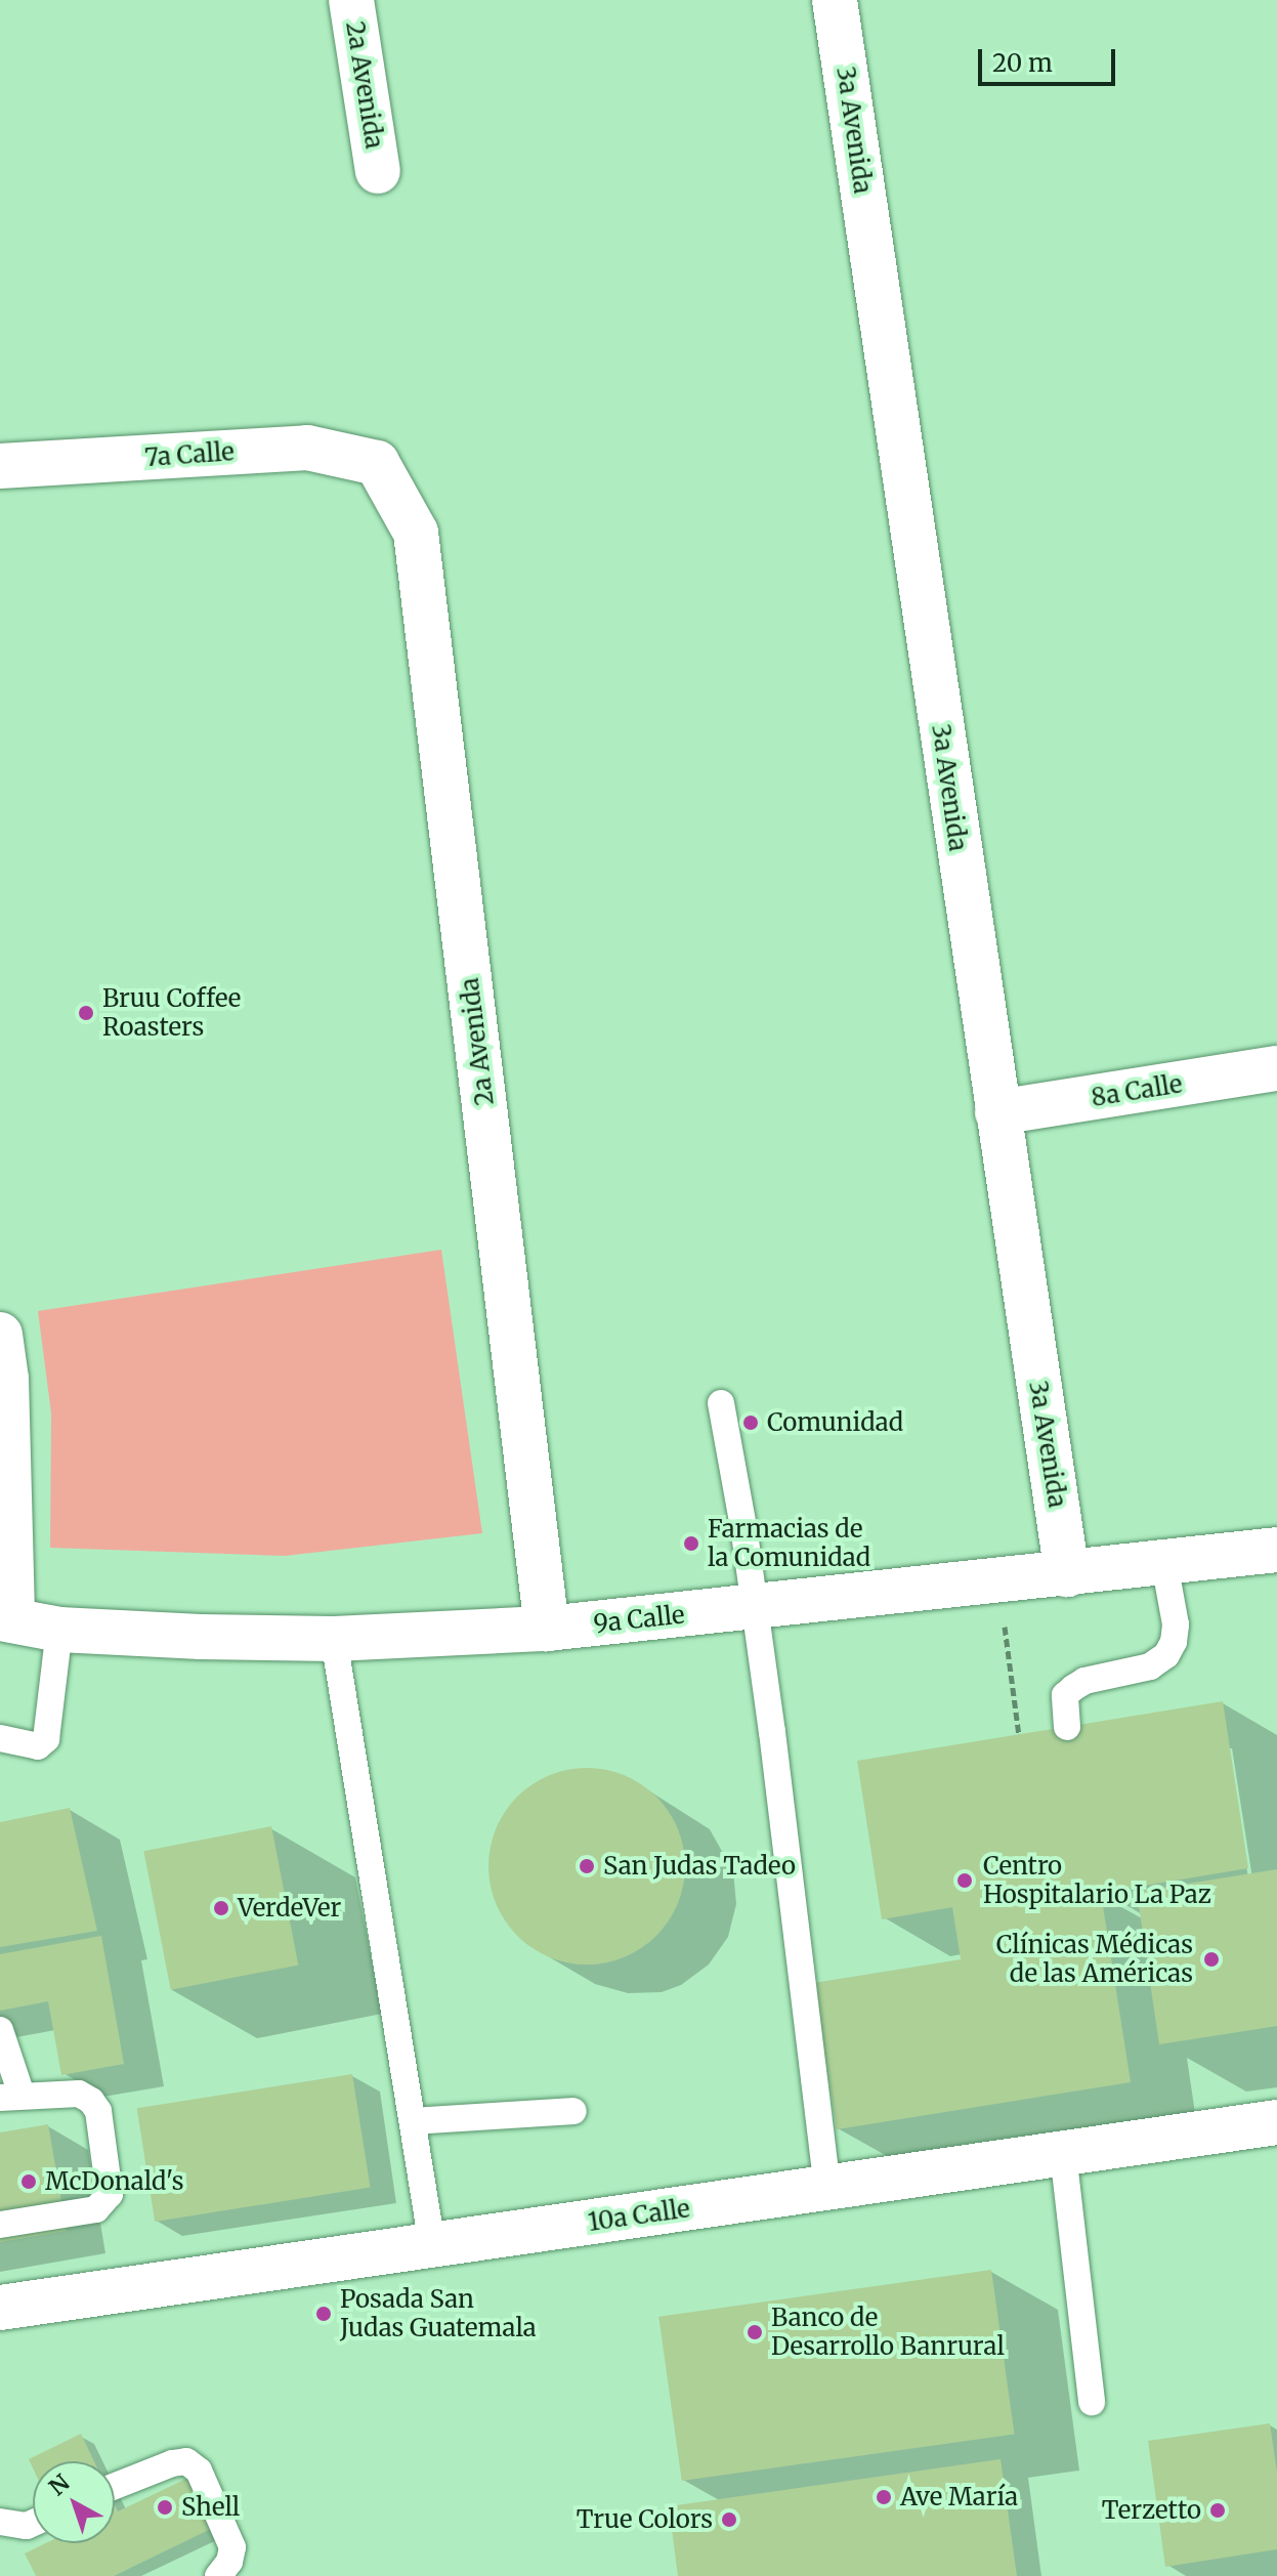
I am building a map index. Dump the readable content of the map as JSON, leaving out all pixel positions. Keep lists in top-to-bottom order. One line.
{"streets":{"street":["2a Avenida","3a Avenida","7a Calle","8a Calle","9a Calle","10a Calle"]},"crossings":[["2a Avenida","7a Calle"],["2a Avenida","9a Calle"],["3a Avenida","8a Calle"],["3a Avenida","9a Calle"]],"places":["Bruu Coffee Roasters","Comunidad","Farmacias de la Comunidad","San Judas Tadeo","Centro Hospitalario La Paz","VerdeVer","Clínicas Médicas de las Américas","McDonald's","Posada San Judas Guatemala","Banco de Desarrollo Banrural","Ave María","Shell","Terzetto","True Colors"],"scale_bar":"20 m","north":"top left"}
